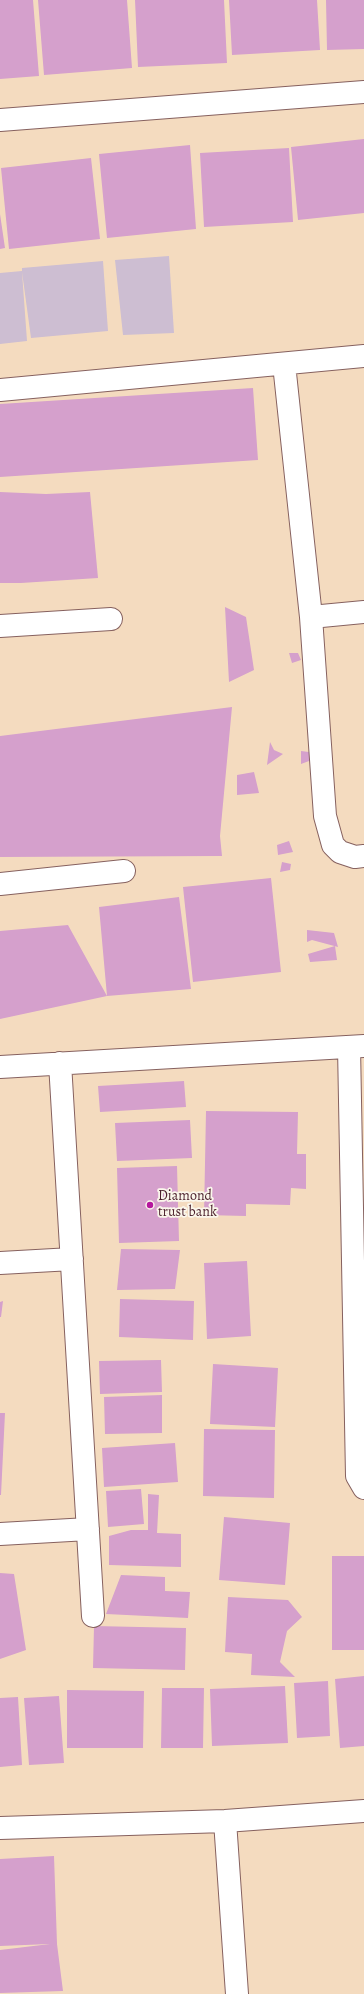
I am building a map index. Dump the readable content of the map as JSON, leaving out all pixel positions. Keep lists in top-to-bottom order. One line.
{"places":["Diamond trust bank"]}
